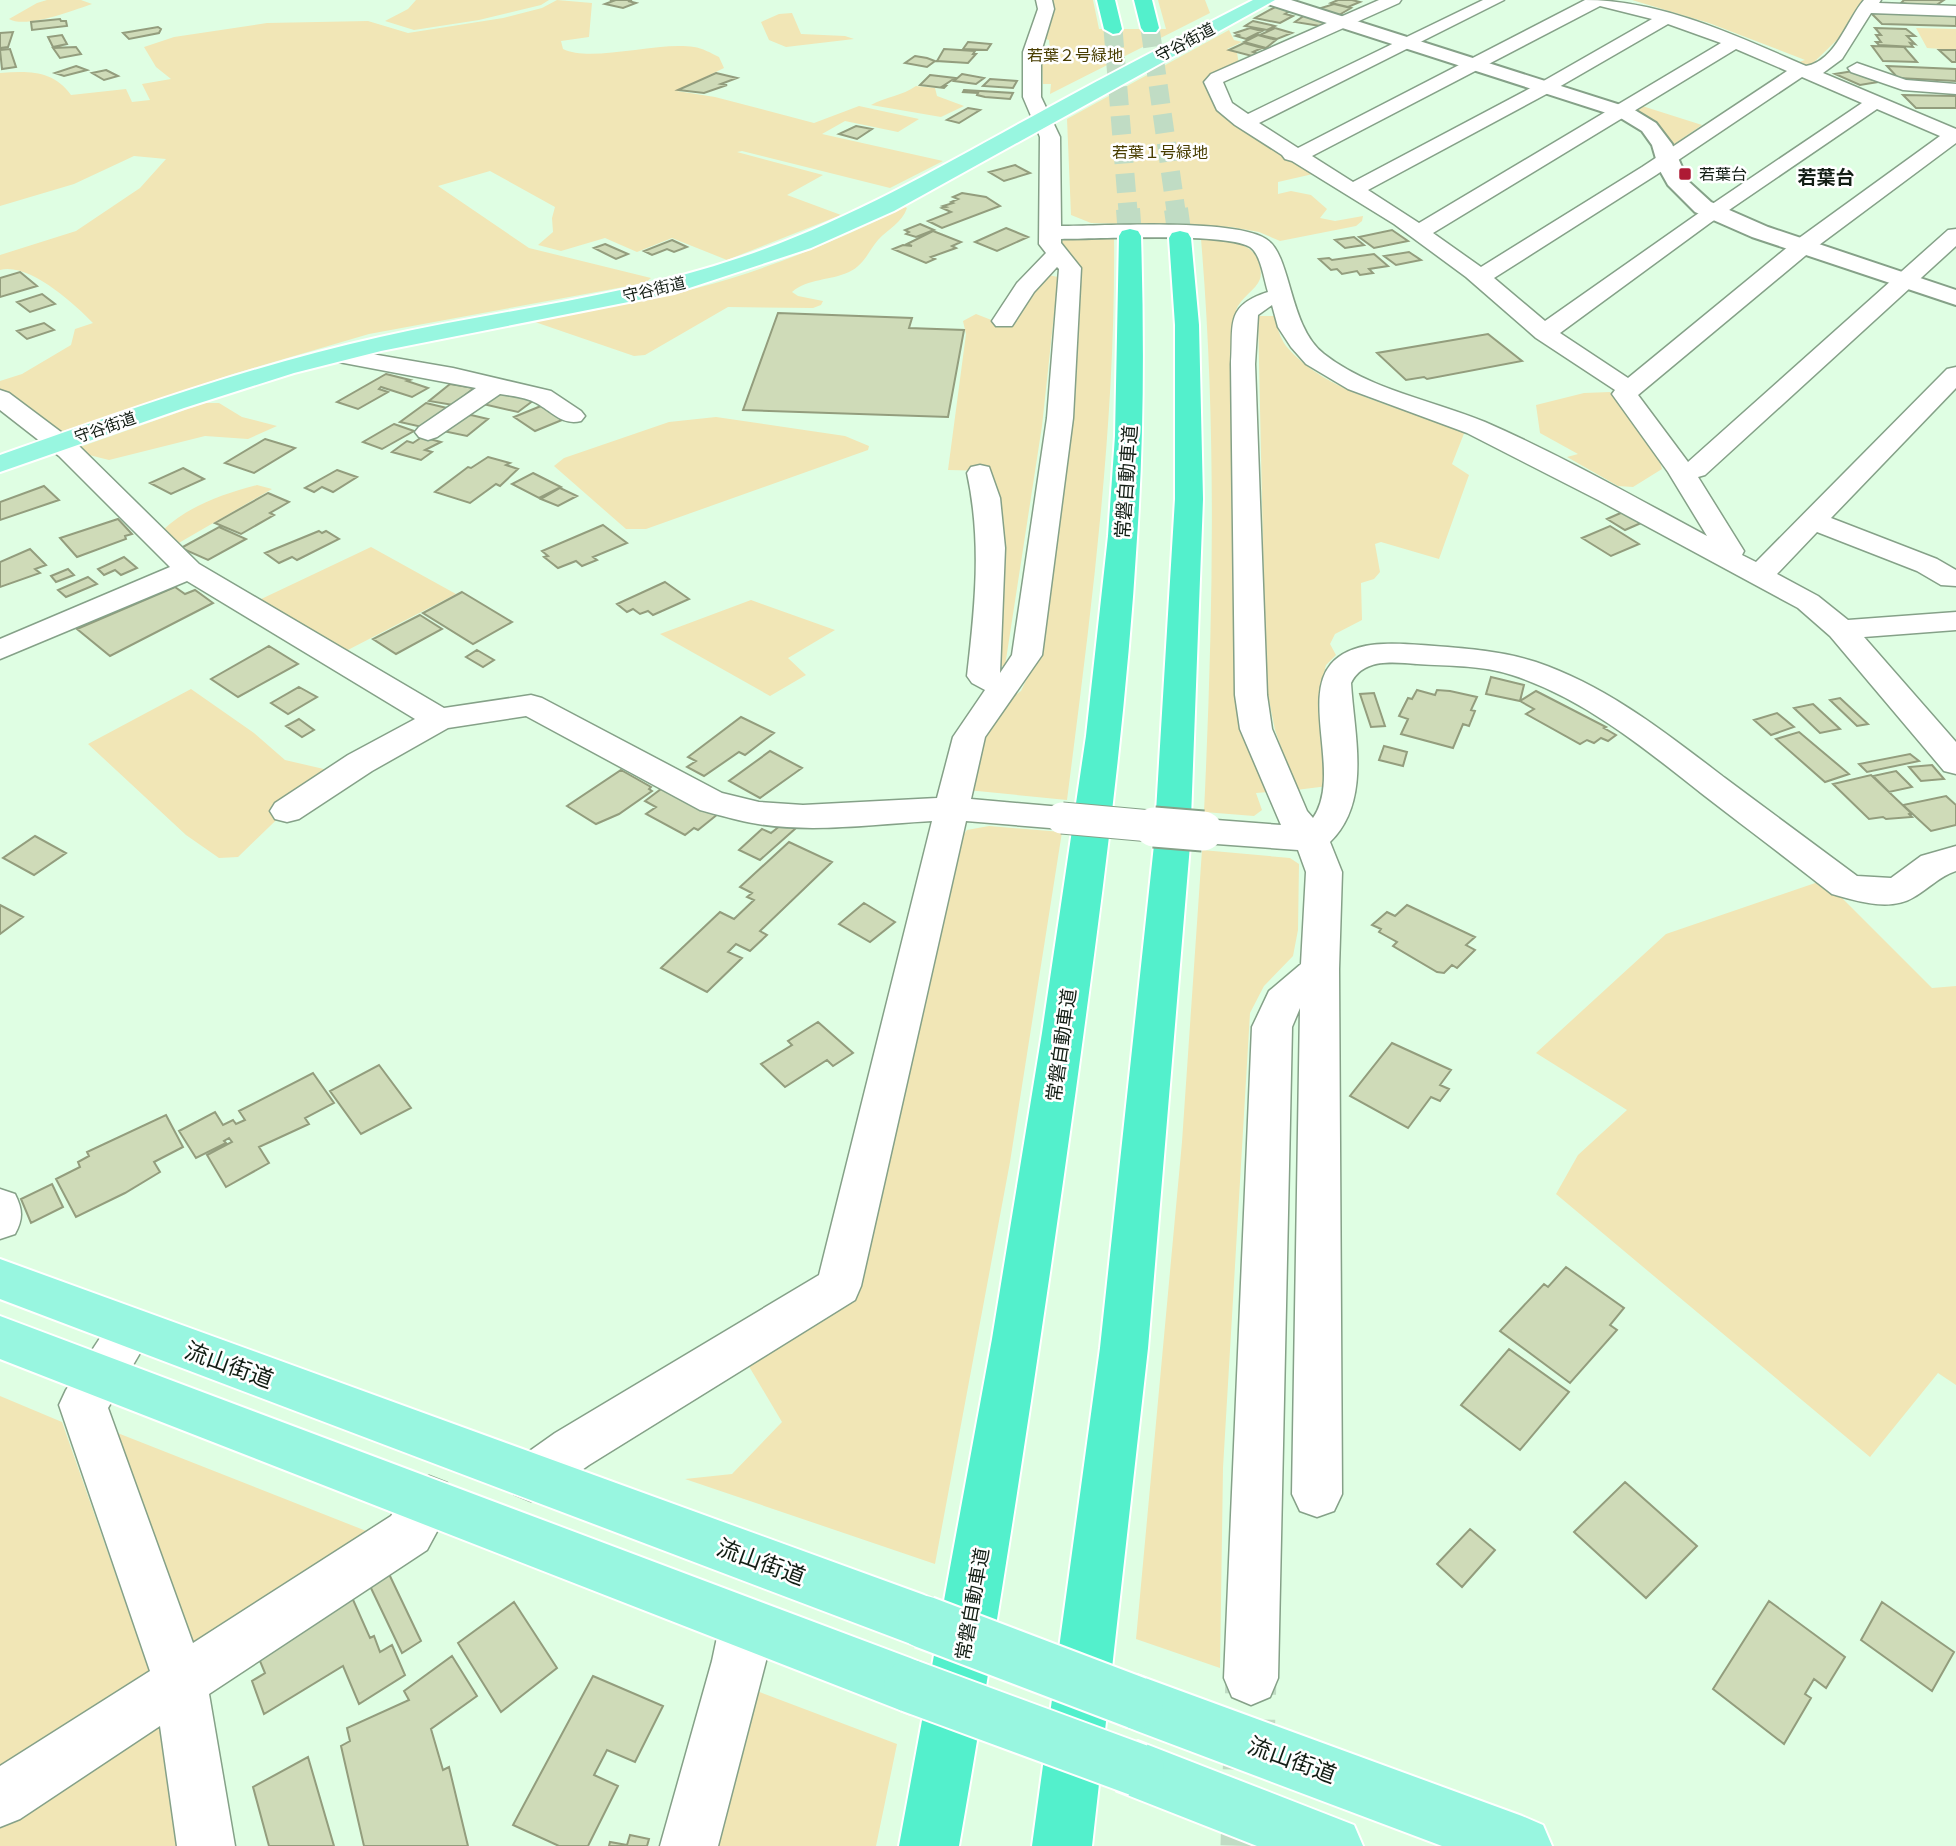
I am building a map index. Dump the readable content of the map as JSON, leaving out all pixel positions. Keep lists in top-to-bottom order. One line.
{"streets":{"highway":["常磐自動車道"],"main road":["守谷街道","流山街道"]},"districts":["若葉台"],"parks":["若葉２号緑地","若葉１号緑地"],"places":{"transit":["若葉台"]}}
